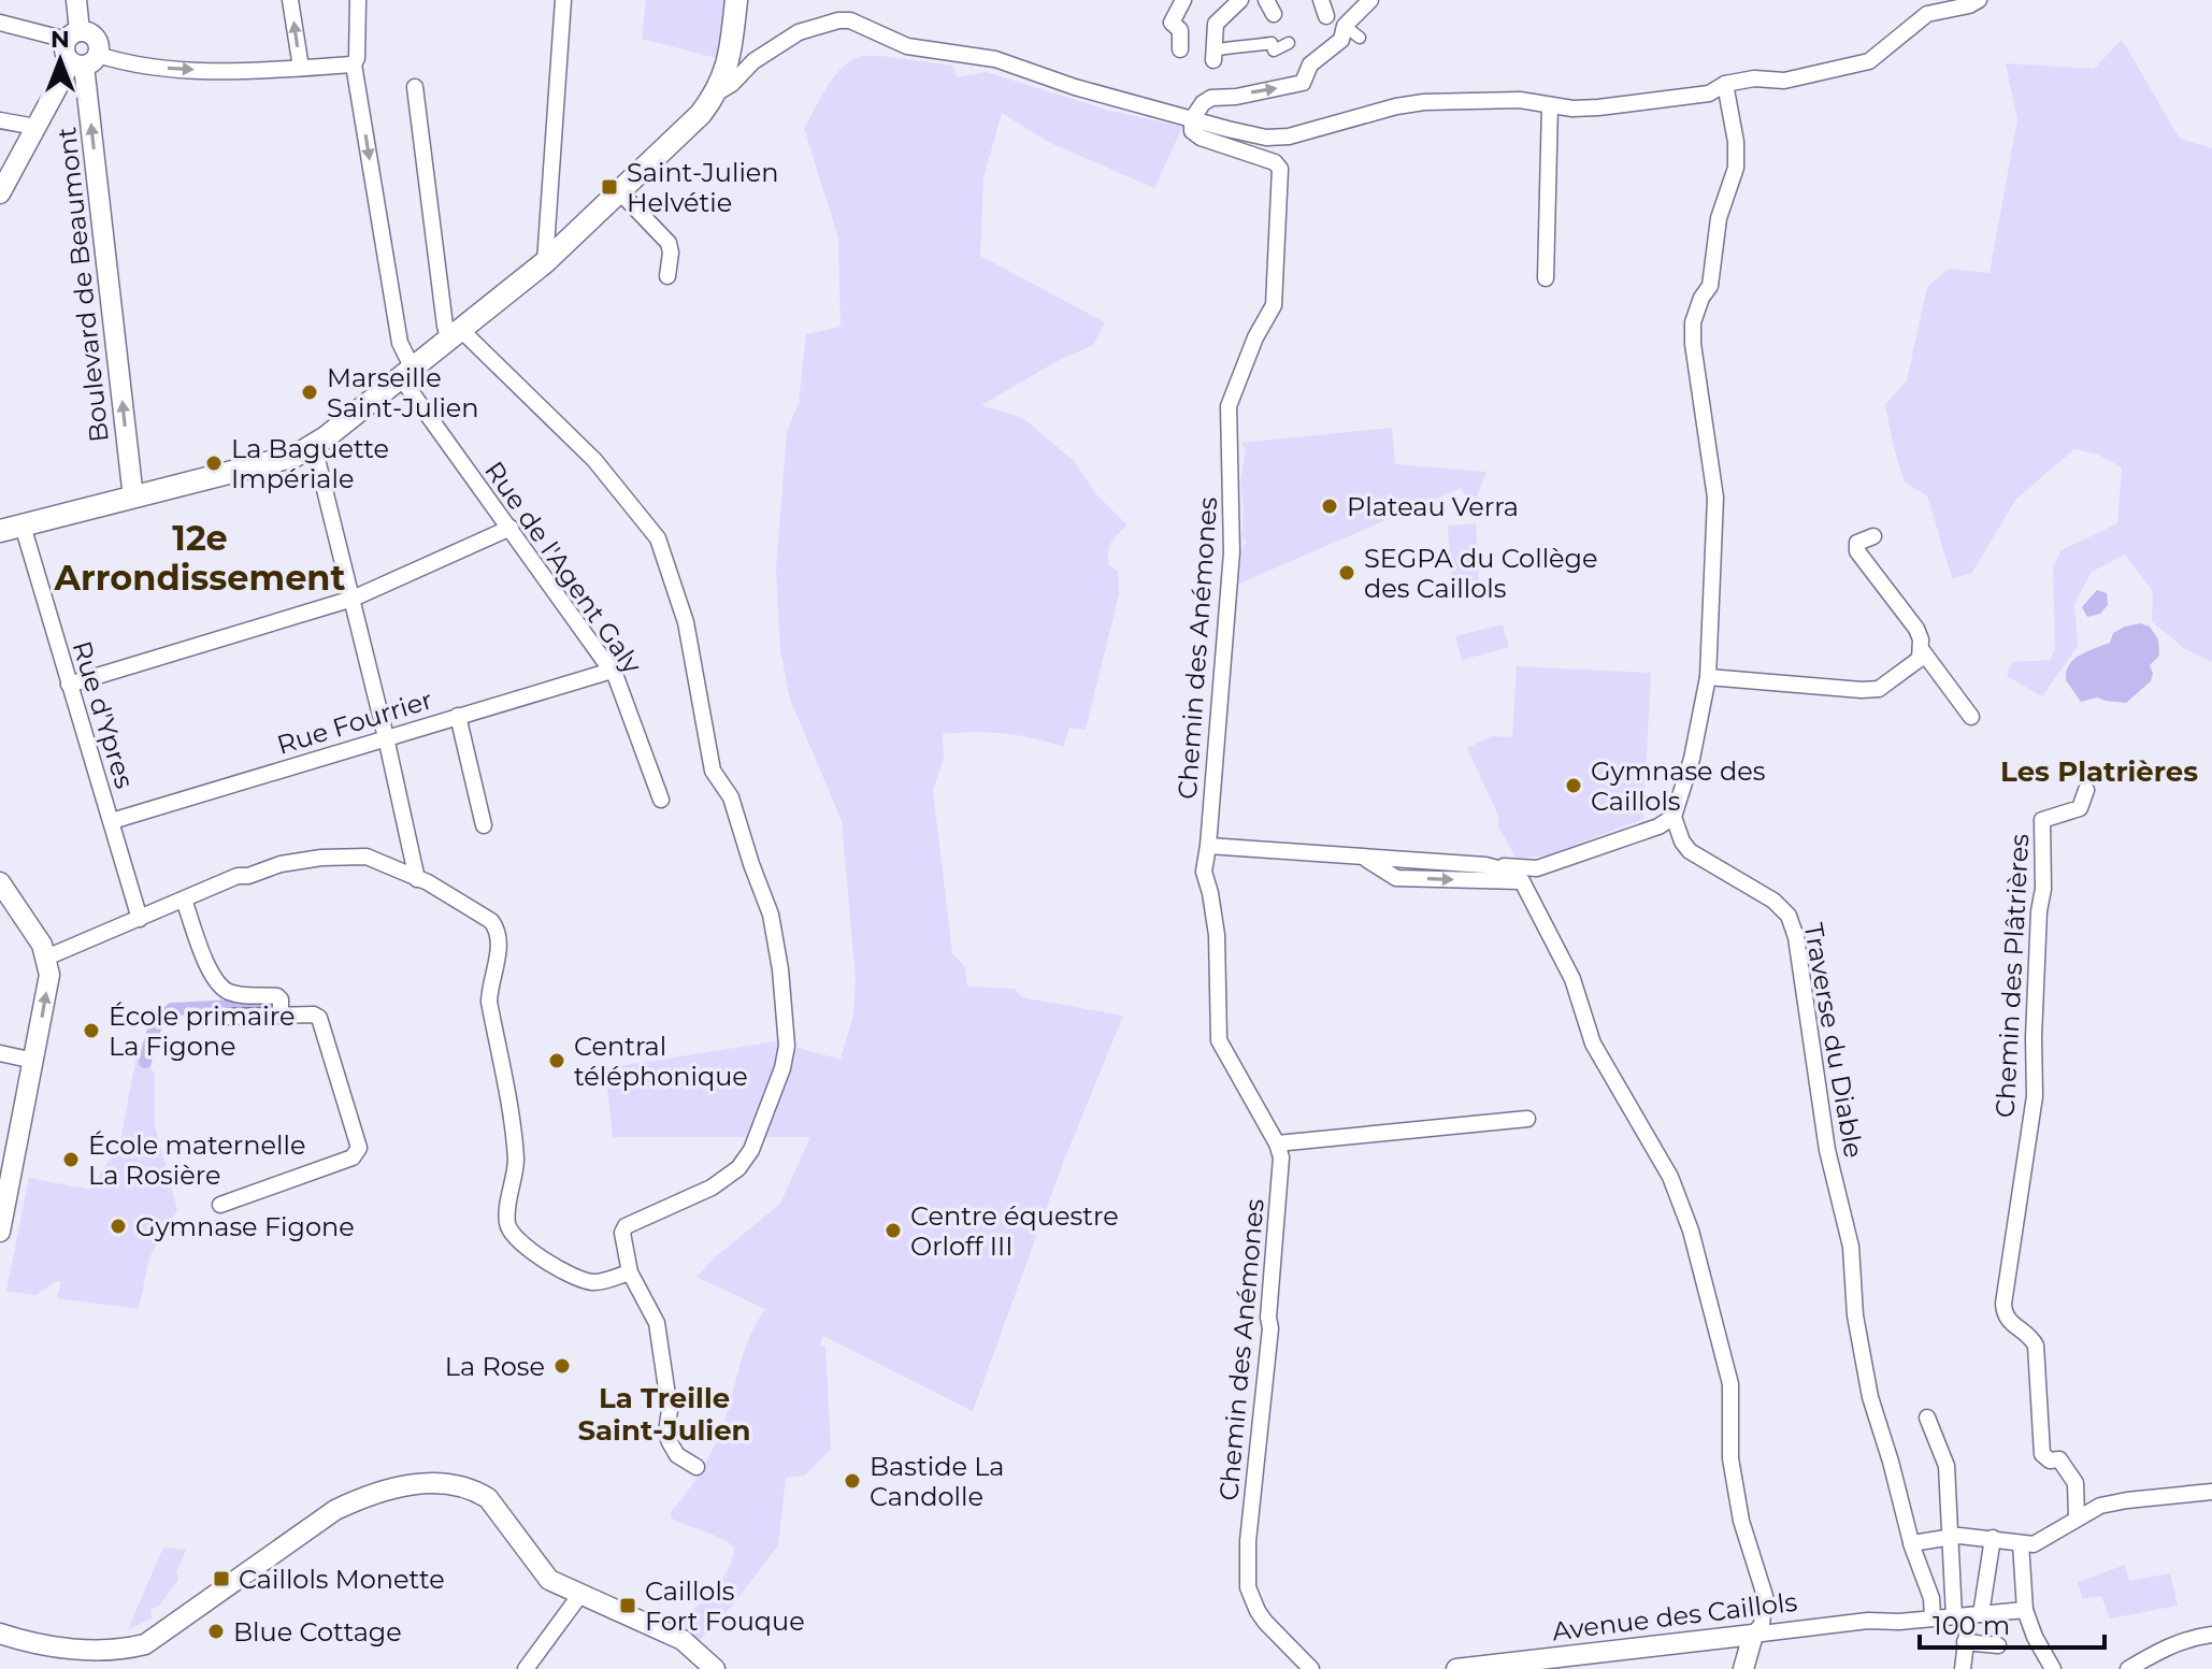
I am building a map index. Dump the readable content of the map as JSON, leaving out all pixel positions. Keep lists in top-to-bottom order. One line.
{"streets":{"street":["Boulevard de Beaumont","Rue de l'Agent Galy","Chemin des Anémones","Rue d'Ypres","Rue Fourrier","Chemin des Plâtrières","Traverse du Diable","Avenue des Caillols"]},"crossings":[["Rue de l'Agent Galy","Rue Fourrier"],["Rue d'Ypres","Rue Fourrier"],["Traverse du Diable","Avenue des Caillols"]],"one_way":["Boulevard de Beaumont"],"districts":["12e Arrondissement","Les Platrières","La Treille Saint-Julien"],"places":{"transit":["Saint-Julien Helvétie","Caillols Monette","Caillols Fort Fouque"],"other":["Marseille Saint-Julien","La Baguette Impériale","Plateau Verra","SEGPA du Collège des Caillols","Gymnase des Caillols","École primaire La Figone","Central téléphonique","École maternelle La Rosière","Gymnase Figone","Centre équestre Orloff III","La Rose","Bastide La Candolle","Blue Cottage"]},"scale_bar":"100 m","north":"top"}
